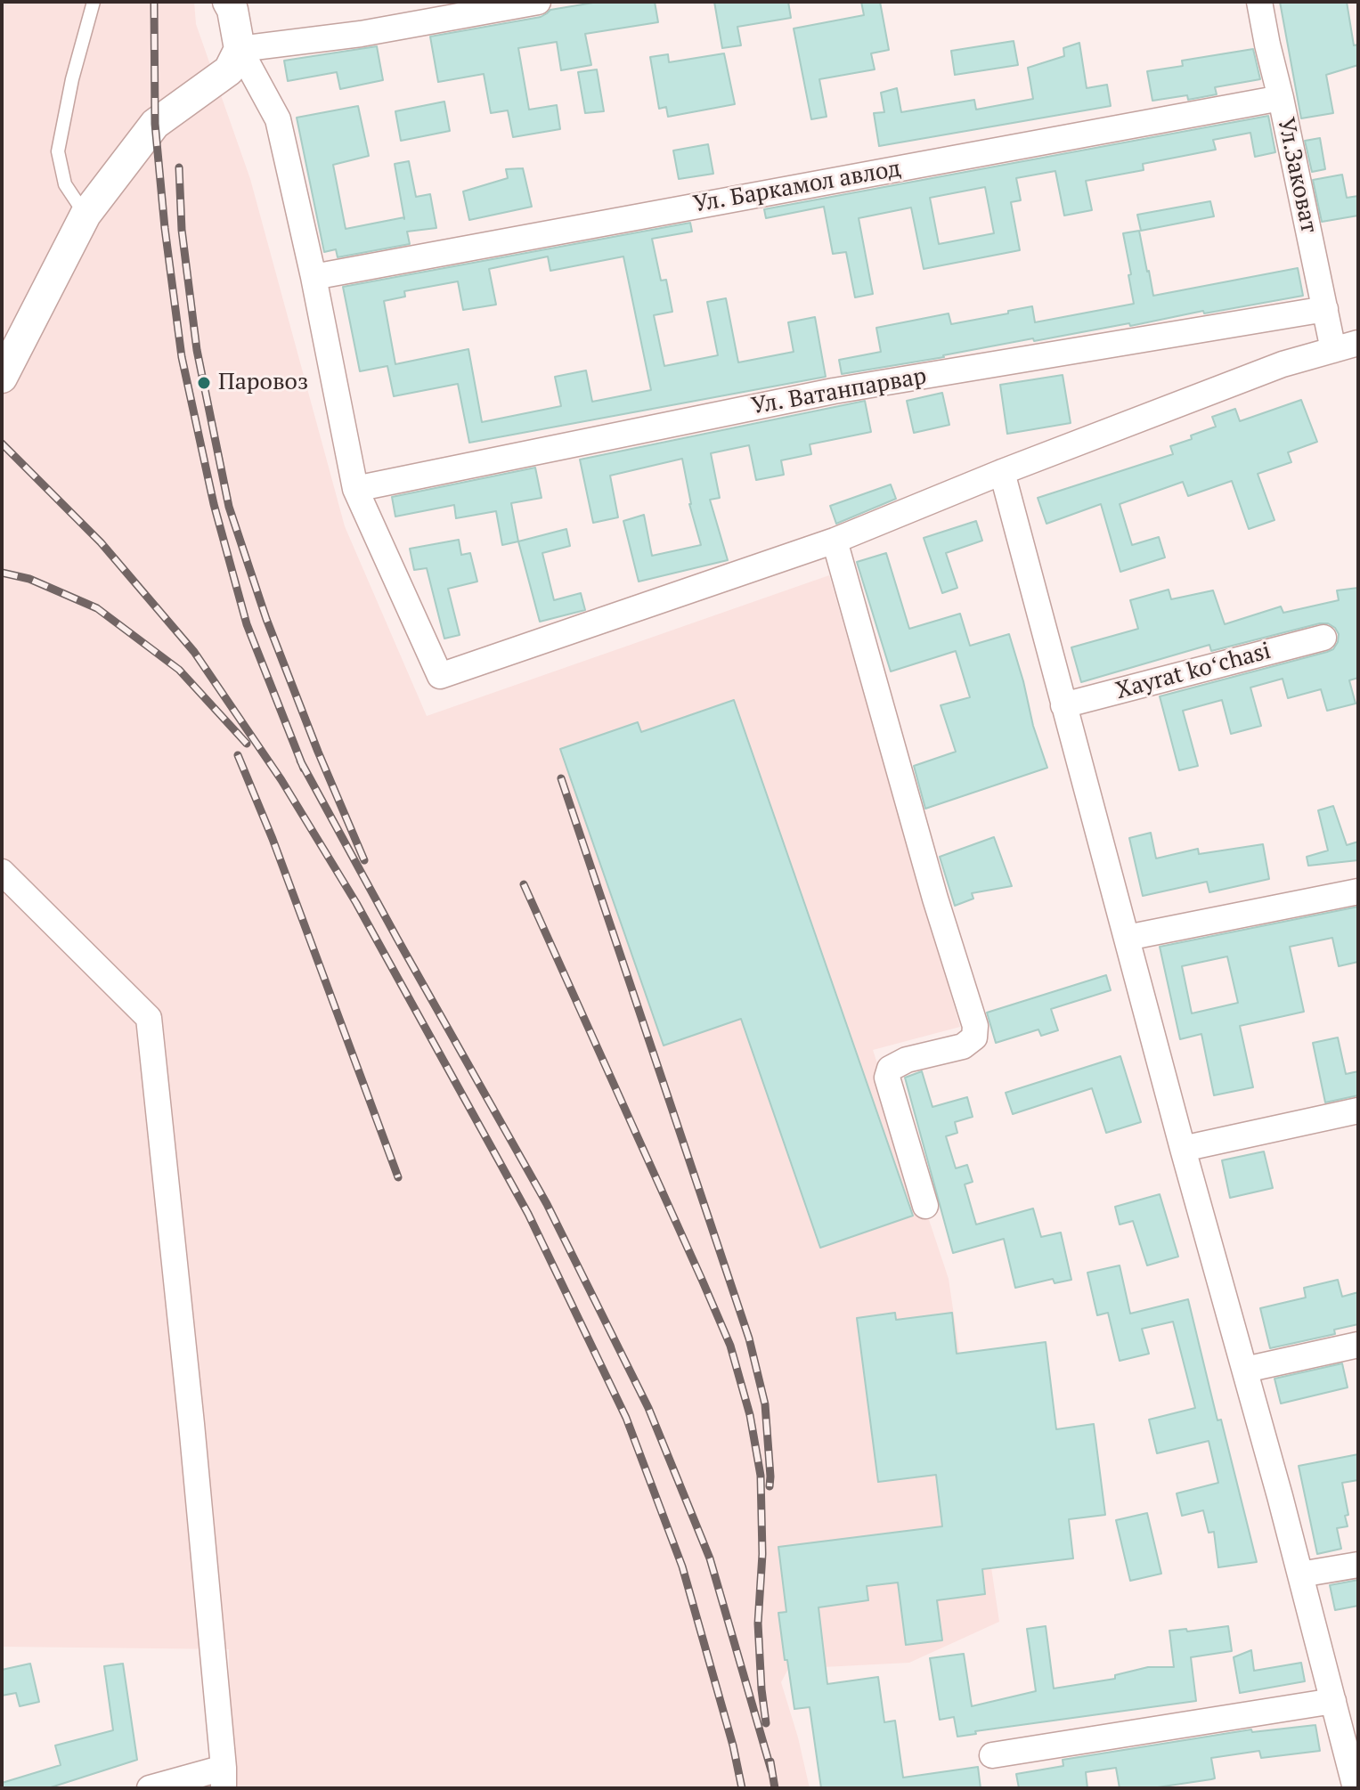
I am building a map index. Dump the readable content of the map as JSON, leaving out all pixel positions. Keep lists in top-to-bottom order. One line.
{"streets":{"street":["Ул.Заковат","Ул. Баркамол авлод","Ул. Ватанпарвар","Xayrat koʻchasi"]},"crossings":[["Ул.Заковат","Ул. Баркамол авлод"],["Ул.Заковат","Ул. Ватанпарвар"]],"places":["Паровоз"]}
